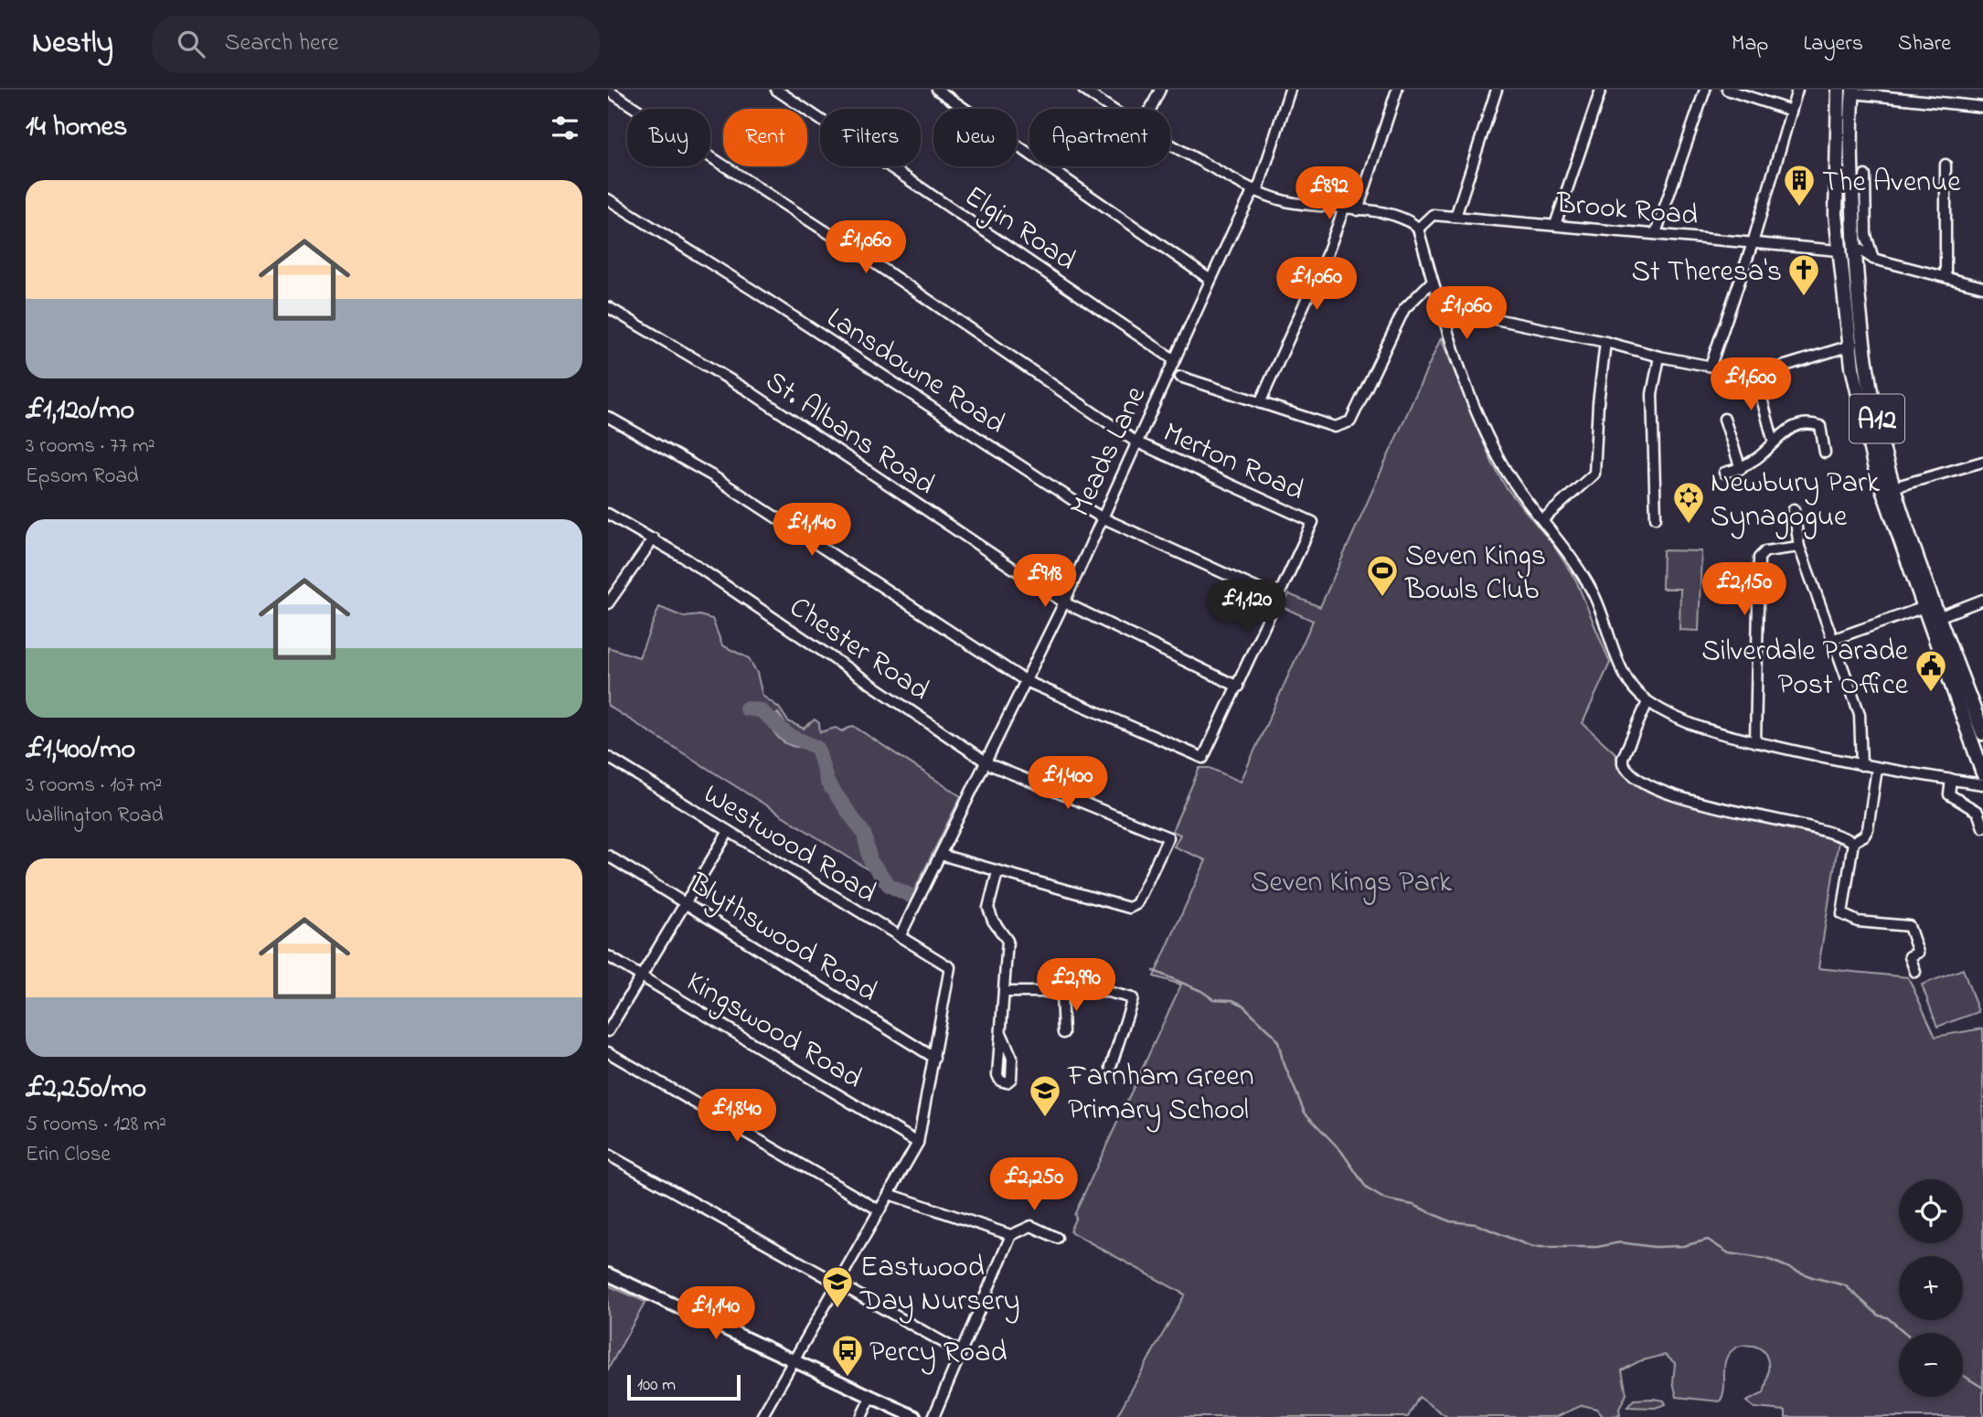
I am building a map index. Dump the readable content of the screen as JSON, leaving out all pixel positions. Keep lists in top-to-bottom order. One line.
{"streets":{"highway":["A12"],"street":["Brook Road","Elgin Road","Lansdowne Road","St. Albans Road","Meads Lane","Merton Road","Chester Road","Westwood Road","Blythswood Road","Kingswood Road"]},"crossings":[["Brook Road","A12"],["Elgin Road","Meads Lane"],["Lansdowne Road","Meads Lane"],["Lansdowne Road","Merton Road"],["St. Albans Road","Meads Lane"],["Meads Lane","Merton Road"],["Meads Lane","Chester Road"],["Meads Lane","Westwood Road"],["Westwood Road","Blythswood Road"]],"parks":["Seven Kings Park"],"places":{"building":["The Avenue"],"church":["St Theresa's"],"synagogue":["Newbury Park Synagogue"],"sports":["Seven Kings Bowls Club"],"public building":["Silverdale Parade Post Office"],"school or university":["Farnham Green Primary School","Eastwood Day Nursery"],"bus stop":["Percy Road"]},"scale_bar":"100 m","page":{"header":"Nestly","search":"Search here","nav":["Map","Layers","Share"],"heading":"14 homes","chip":["Buy","Rent","Filters","New","Apartment"],"list":[{"name":"£1,120/mo","note":"3 rooms · 77 m² · Epsom Road"},{"name":"£1,400/mo","note":"3 rooms · 107 m² · Wallington Road"},{"name":"£2,250/mo","note":"5 rooms · 128 m² · Erin Close"}],"price":["£892","£1,060","£1,060","£1,060","£1,600","£1,140","£918","£2,150","£1,120","£1,400","£2,990","£1,840","£2,250","£1,140"],"map_buttons":["+","−"],"scale":"100 m"}}
